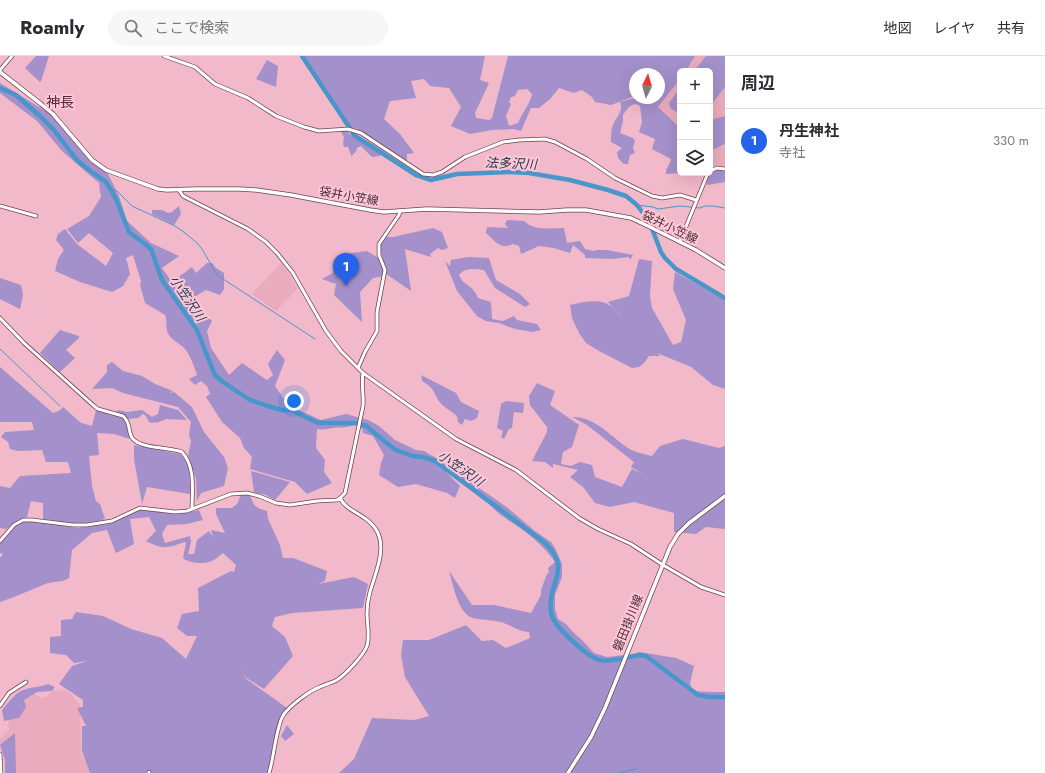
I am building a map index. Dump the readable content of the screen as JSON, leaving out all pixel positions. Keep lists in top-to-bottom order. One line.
{"streets":{"main road":["袋井小笠線","磐田掛川線"]},"districts":["神長"],"water":["法多沢川","小笠沢川"],"north":"top","page":{"header":"Roamly","search":"ここで検索","nav":["地図","レイヤ","共有"],"heading":"周辺","map_buttons":["+","−"],"list":[{"mark":"1","name":"丹生神社","note":"寺社","value":"330 m"}],"pins":"1"}}
